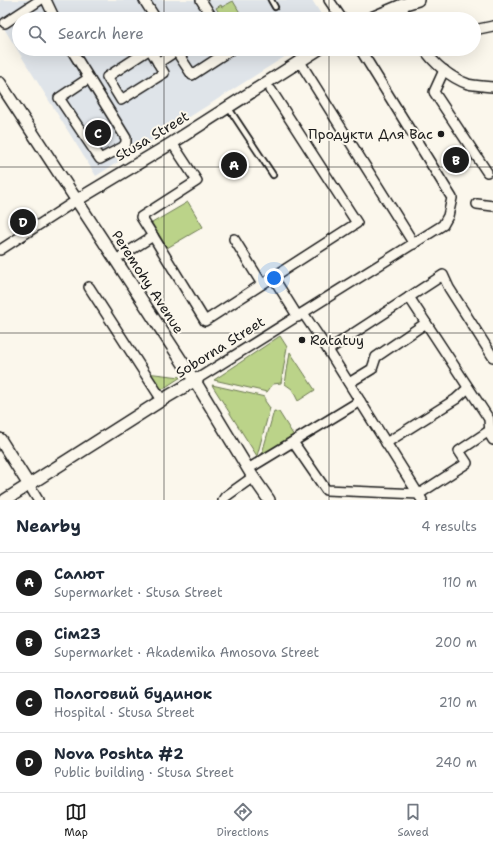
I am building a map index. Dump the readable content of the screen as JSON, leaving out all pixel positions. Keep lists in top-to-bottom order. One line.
{"streets":{"street":["Stusa Street","Peremohy Avenue","Soborna Street"]},"crossings":[["Stusa Street","Peremohy Avenue"],["Peremohy Avenue","Soborna Street"]],"places":["Продукти Для Вас","Ratatuy"],"page":{"search":"Search here","pins":["C","B","A","D"],"heading":["Nearby","4 results"],"list":[{"mark":"A","name":"Салют","note":"Supermarket · Stusa Street","value":"110 m"},{"mark":"B","name":"Сім23","note":"Supermarket · Akademika Amosova Street","value":"200 m"},{"mark":"C","name":"Пологовий будинок","note":"Hospital · Stusa Street","value":"210 m"},{"mark":"D","name":"Nova Poshta #2","note":"Public building · Stusa Street","value":"240 m"}],"nav":["Map","Directions","Saved"]}}
